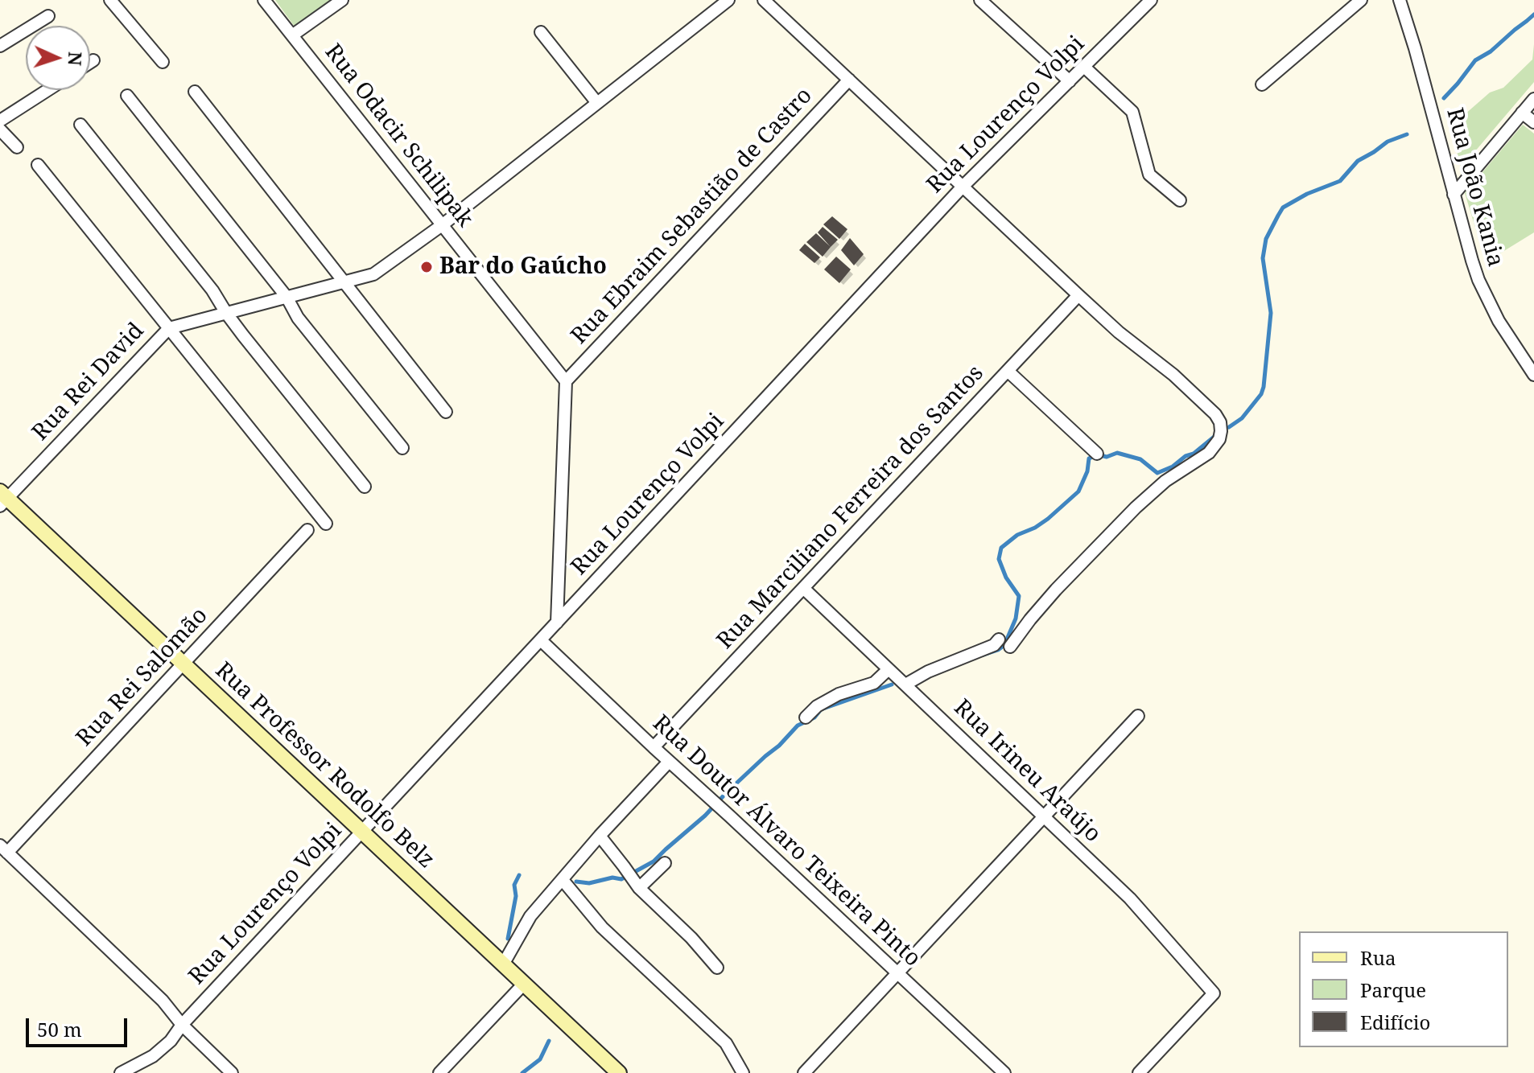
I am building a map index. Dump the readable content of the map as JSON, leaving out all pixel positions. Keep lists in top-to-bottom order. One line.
{"streets":{"street":["Rua Lourenço Volpi","Rua Odacir Schilipak","Rua João Kania","Rua Ebraim Sebastião de Castro","Rua Rei David","Rua Marciliano Ferreira dos Santos","Rua Rei Salomão","Rua Professor Rodolfo Belz","Rua Irineu Araújo","Rua Doutor Álvaro Teixeira Pinto"]},"crossings":[["Rua Lourenço Volpi","Rua Professor Rodolfo Belz"],["Rua Lourenço Volpi","Rua Doutor Álvaro Teixeira Pinto"],["Rua Odacir Schilipak","Rua Ebraim Sebastião de Castro"],["Rua Odacir Schilipak","Rua Rei David"],["Rua Rei David","Rua Professor Rodolfo Belz"],["Rua Marciliano Ferreira dos Santos","Rua Irineu Araújo"],["Rua Marciliano Ferreira dos Santos","Rua Doutor Álvaro Teixeira Pinto"],["Rua Rei Salomão","Rua Professor Rodolfo Belz"]],"places":["Bar do Gaúcho"],"legend":["Rua","Parque","Edifício"],"scale_bar":"50 m","north":"right"}
